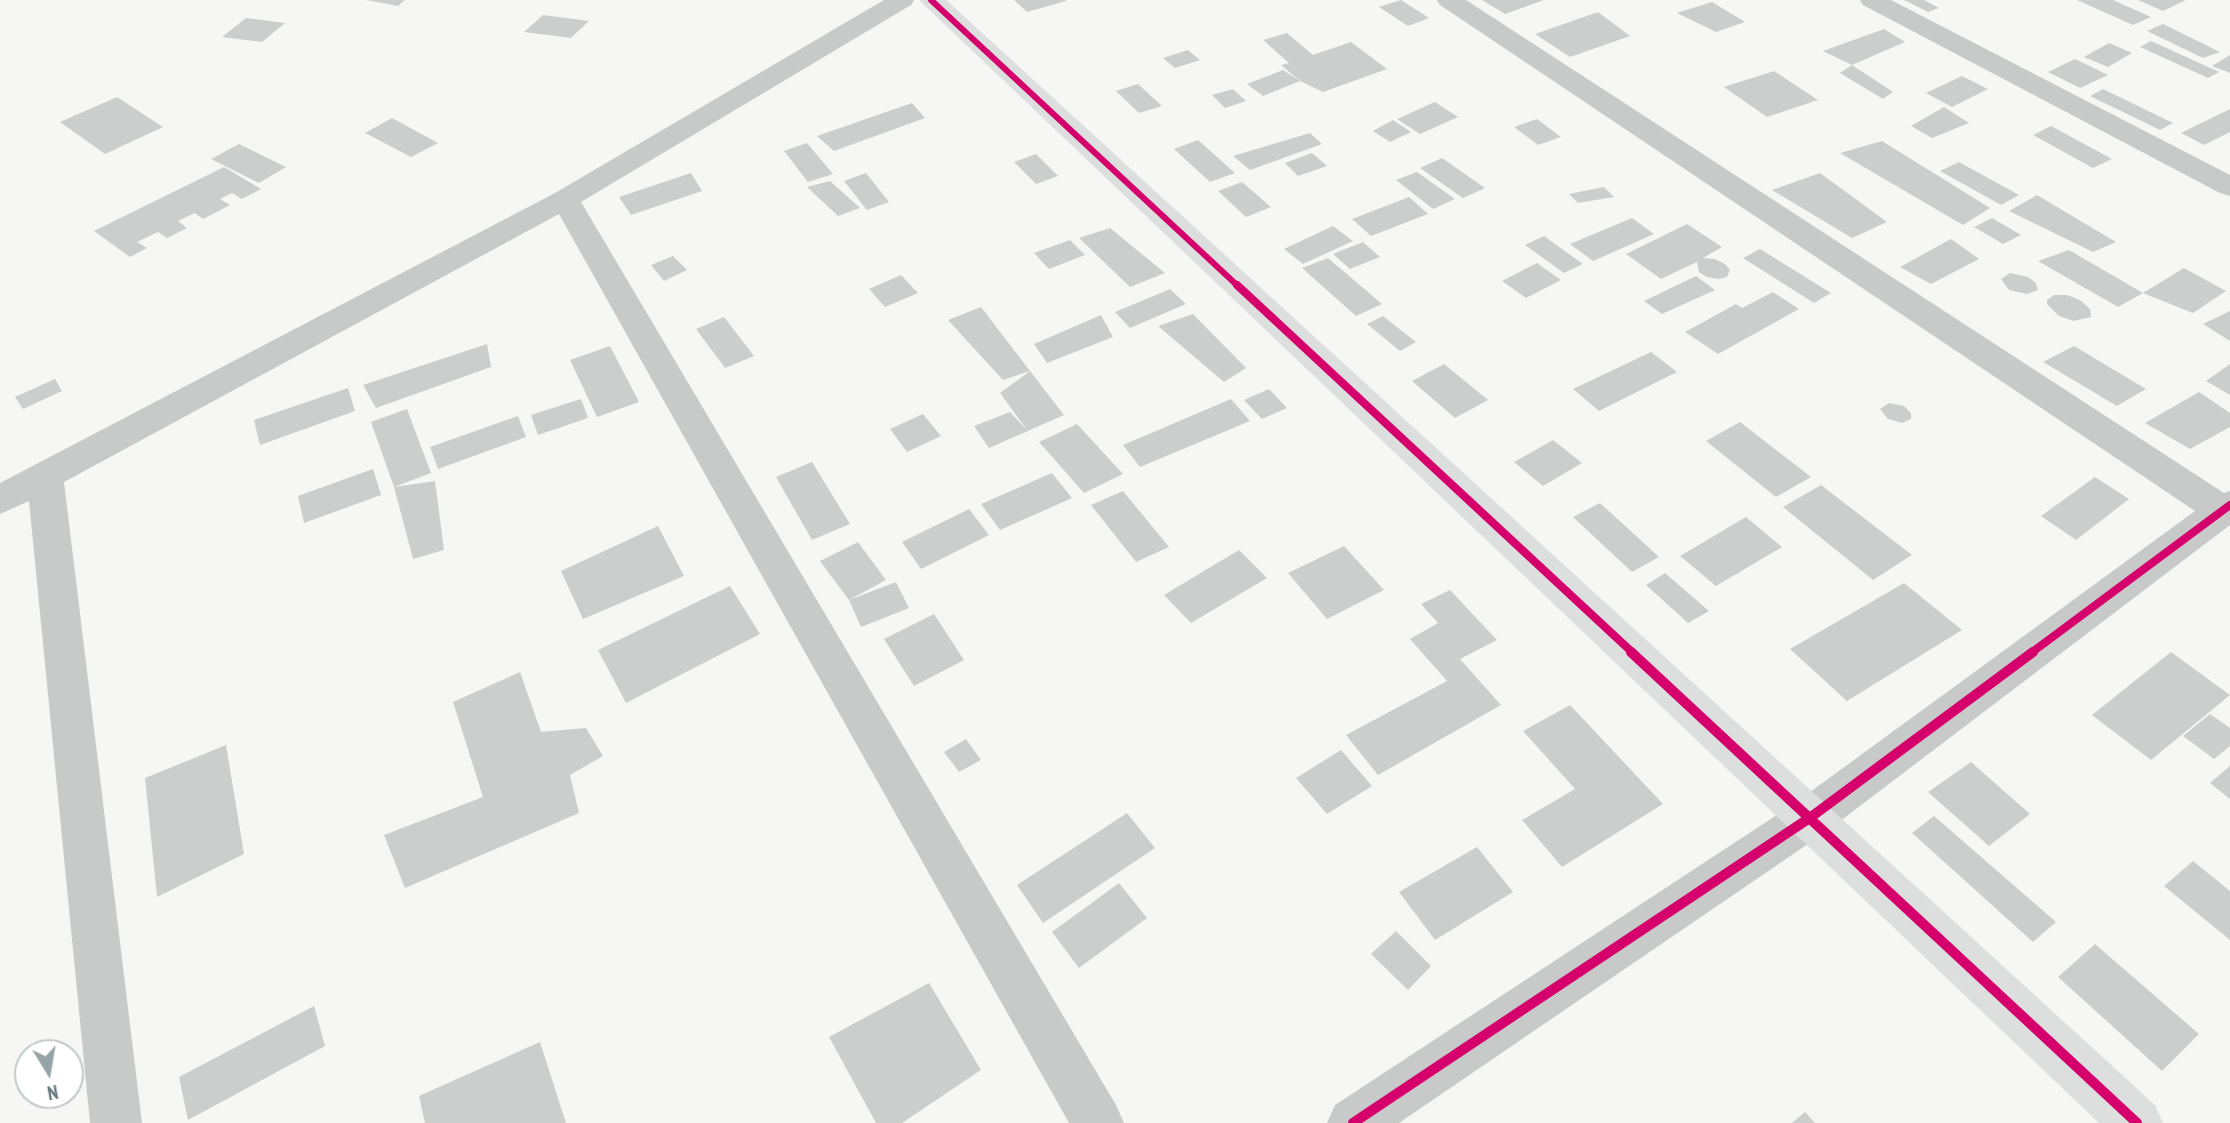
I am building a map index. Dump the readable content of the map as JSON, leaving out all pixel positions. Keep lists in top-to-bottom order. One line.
{"north":"bottom"}
